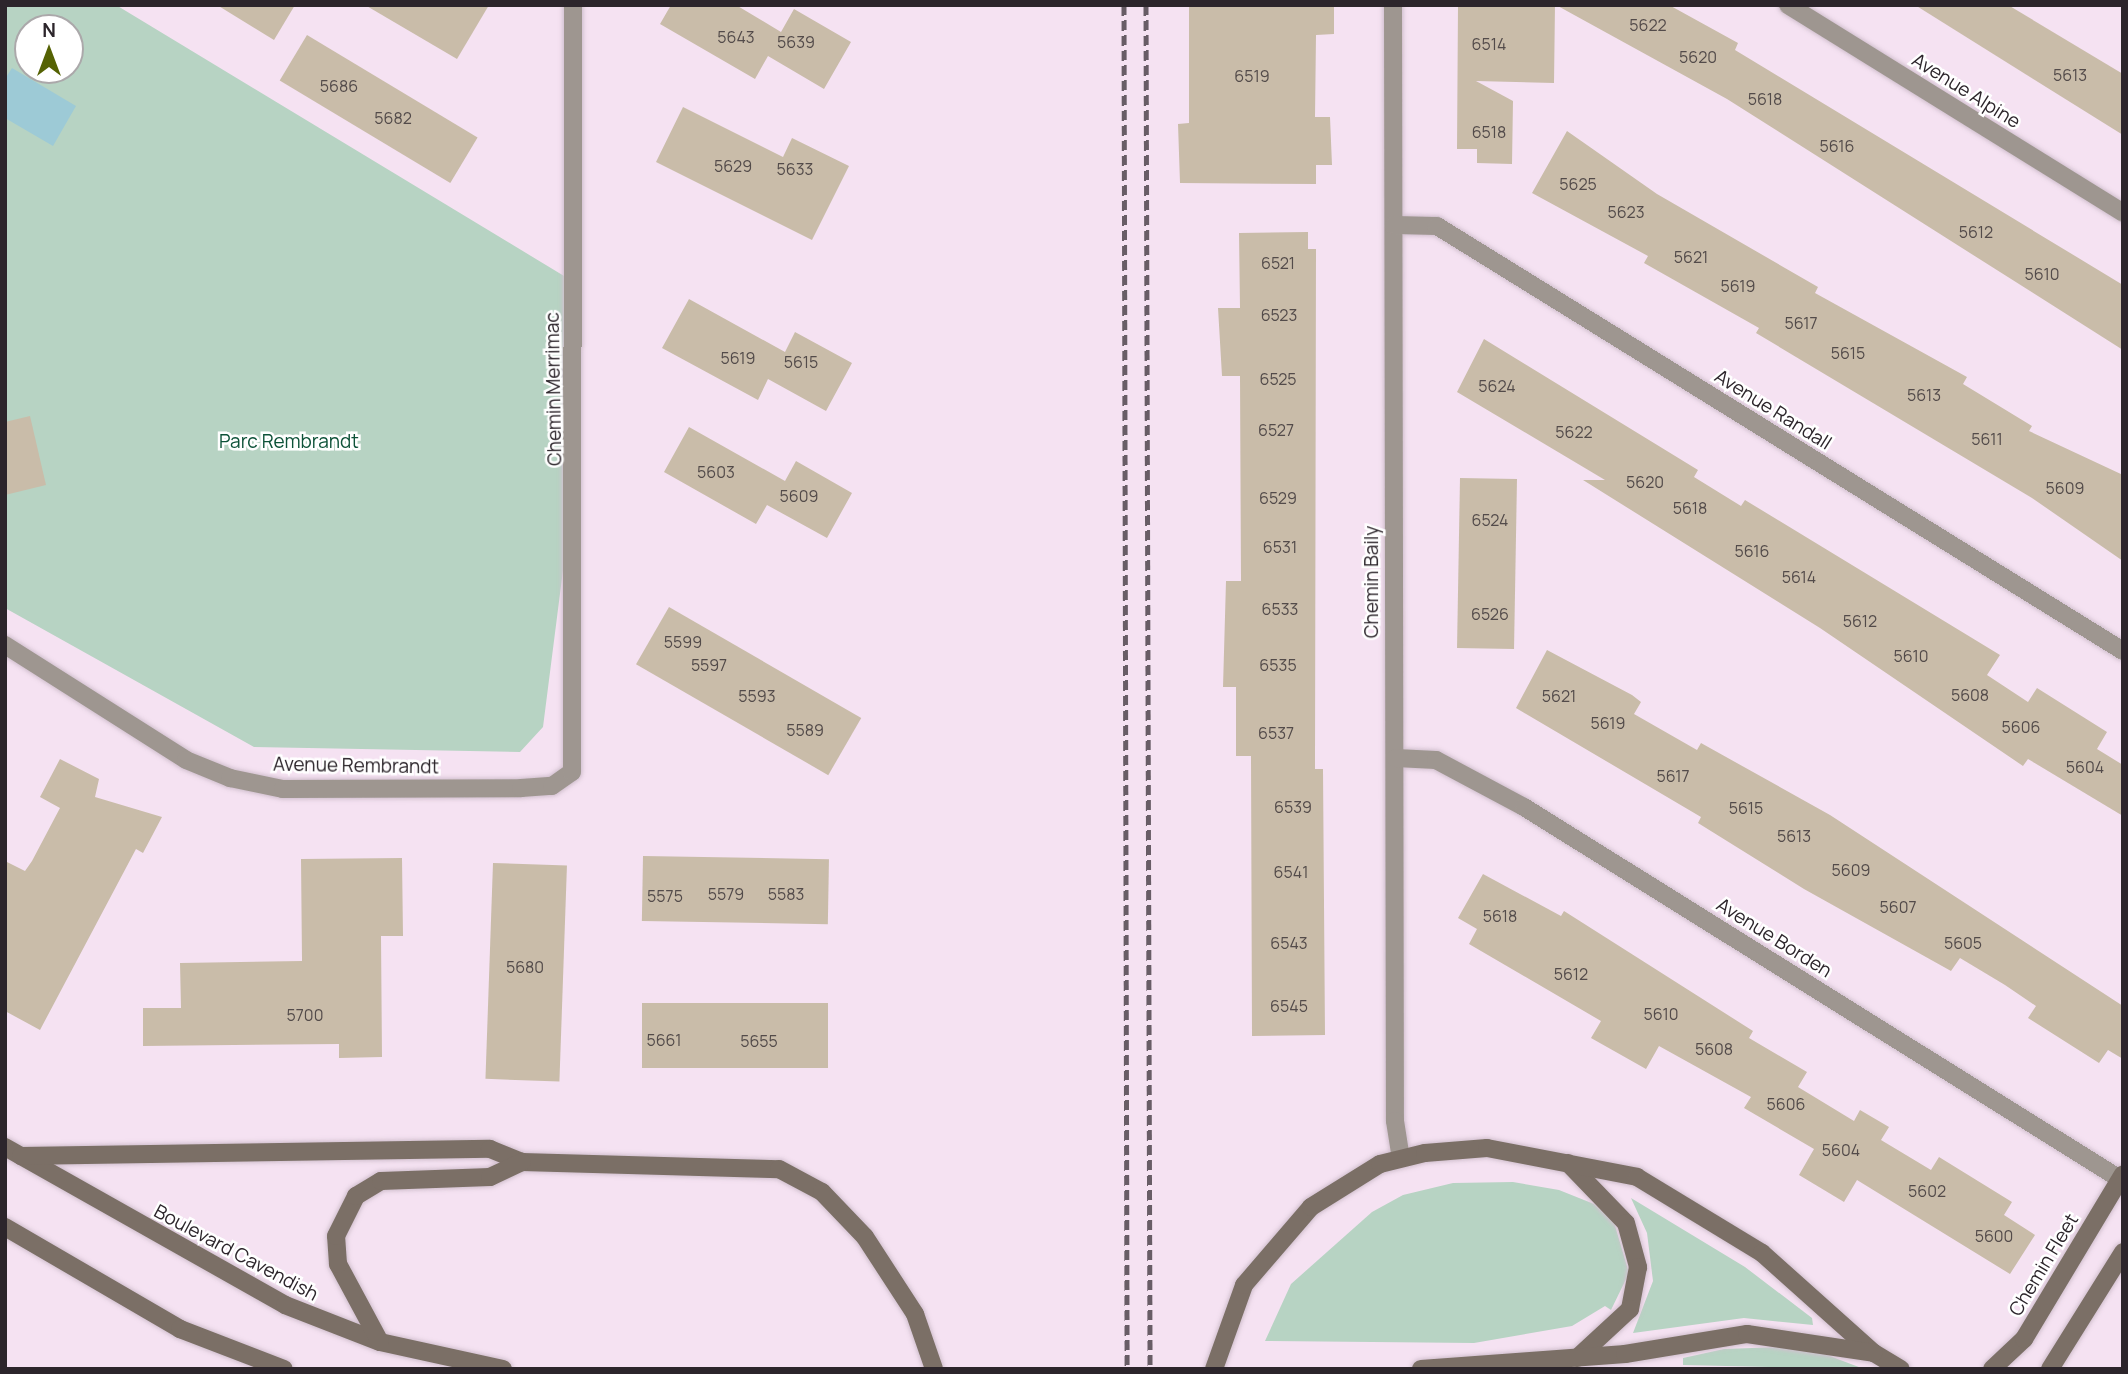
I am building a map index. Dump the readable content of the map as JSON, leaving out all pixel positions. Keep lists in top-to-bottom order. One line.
{"streets":{"main road":["Boulevard Cavendish","Chemin Fleet"],"street":["Avenue Alpine","Chemin Merrimac","Avenue Randall","Chemin Baily","Avenue Rembrandt","Avenue Borden"]},"crossings":[["Chemin Merrimac","Avenue Rembrandt"],["Avenue Randall","Chemin Baily"],["Chemin Baily","Avenue Borden"],["Avenue Borden","Chemin Fleet"]],"parks":["Parc Rembrandt"],"house_numbers":["5622","5643","5639","6514","5620","5613","6519","5686","5618","5682","6518","5616","5629","5633","5625","5623","5612","5621","6521","5610","5619","6523","5617","5615","5619","5615","6525","5624","5613","6527","5622","5611","5603","5620","5609","5609","6529","5618","6524","6531","5616","5614","6533","6526","5612","5599","5610","5597","6535","5608","5593","5621","5619","5606","5589","6537","5604","5617","6539","5615","5613","5609","6541","5579","5583","5575","5607","5618","6543","5605","5680","5612","6545","5610","5700","5661","5655","5608","5606","5604","5602","5600"],"north":"top"}
